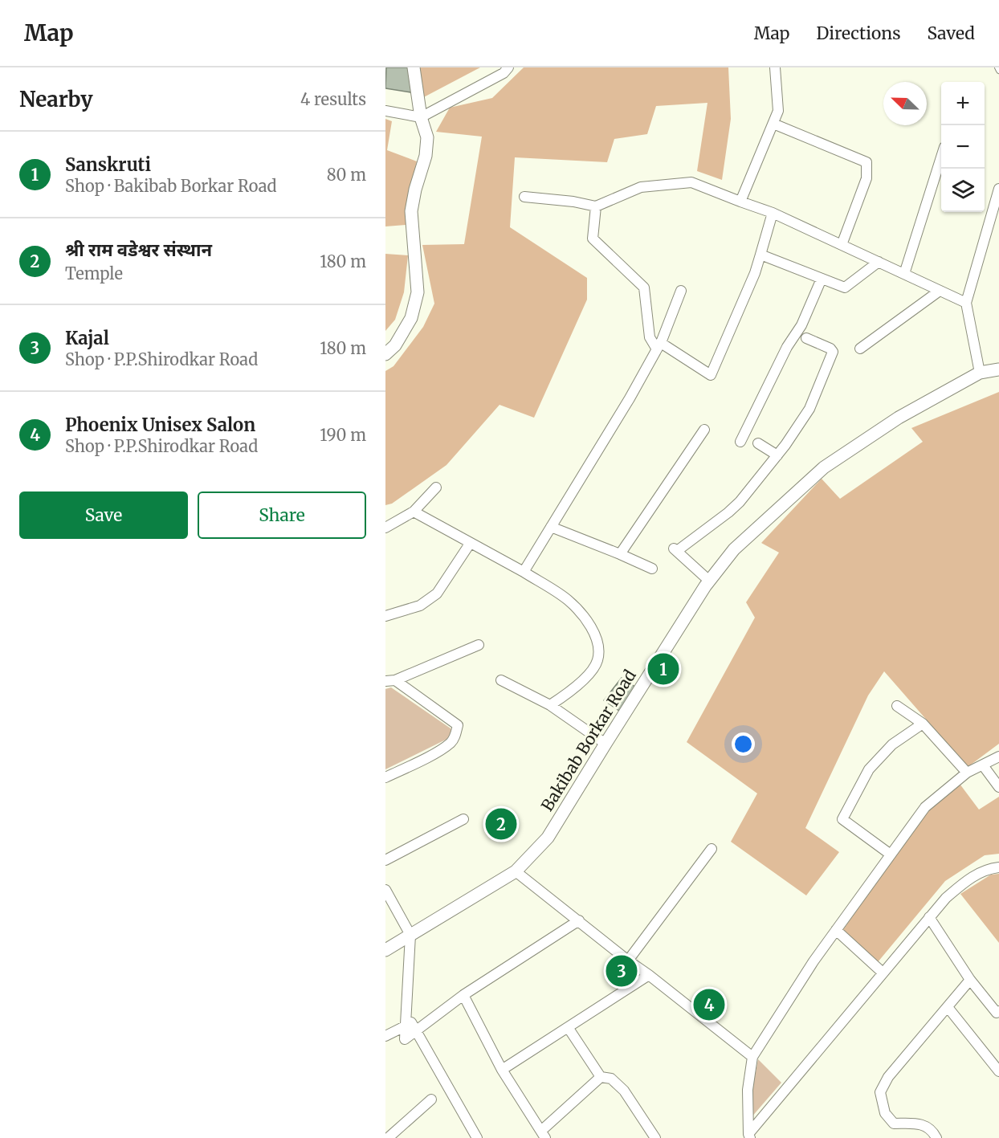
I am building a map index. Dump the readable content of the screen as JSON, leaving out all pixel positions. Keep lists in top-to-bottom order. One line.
{"streets":{"street":["Bakibab Borkar Road"]},"north":"top left","page":{"header":"Map","nav":["Map","Directions","Saved"],"heading":["Nearby","4 results"],"map_buttons":["+","−"],"list":[{"mark":"1","name":"Sanskruti","note":"Shop · Bakibab Borkar Road","value":"80 m"},{"mark":"2","name":"श्री राम वडेश्वर संस्थान","note":"Temple","value":"180 m"},{"mark":"3","name":"Kajal","note":"Shop · P.P.Shirodkar Road","value":"180 m"},{"mark":"4","name":"Phoenix Unisex Salon","note":"Shop · P.P.Shirodkar Road","value":"190 m"}],"buttons":["Save","Share"],"pins":["1","2","3","4"]}}
